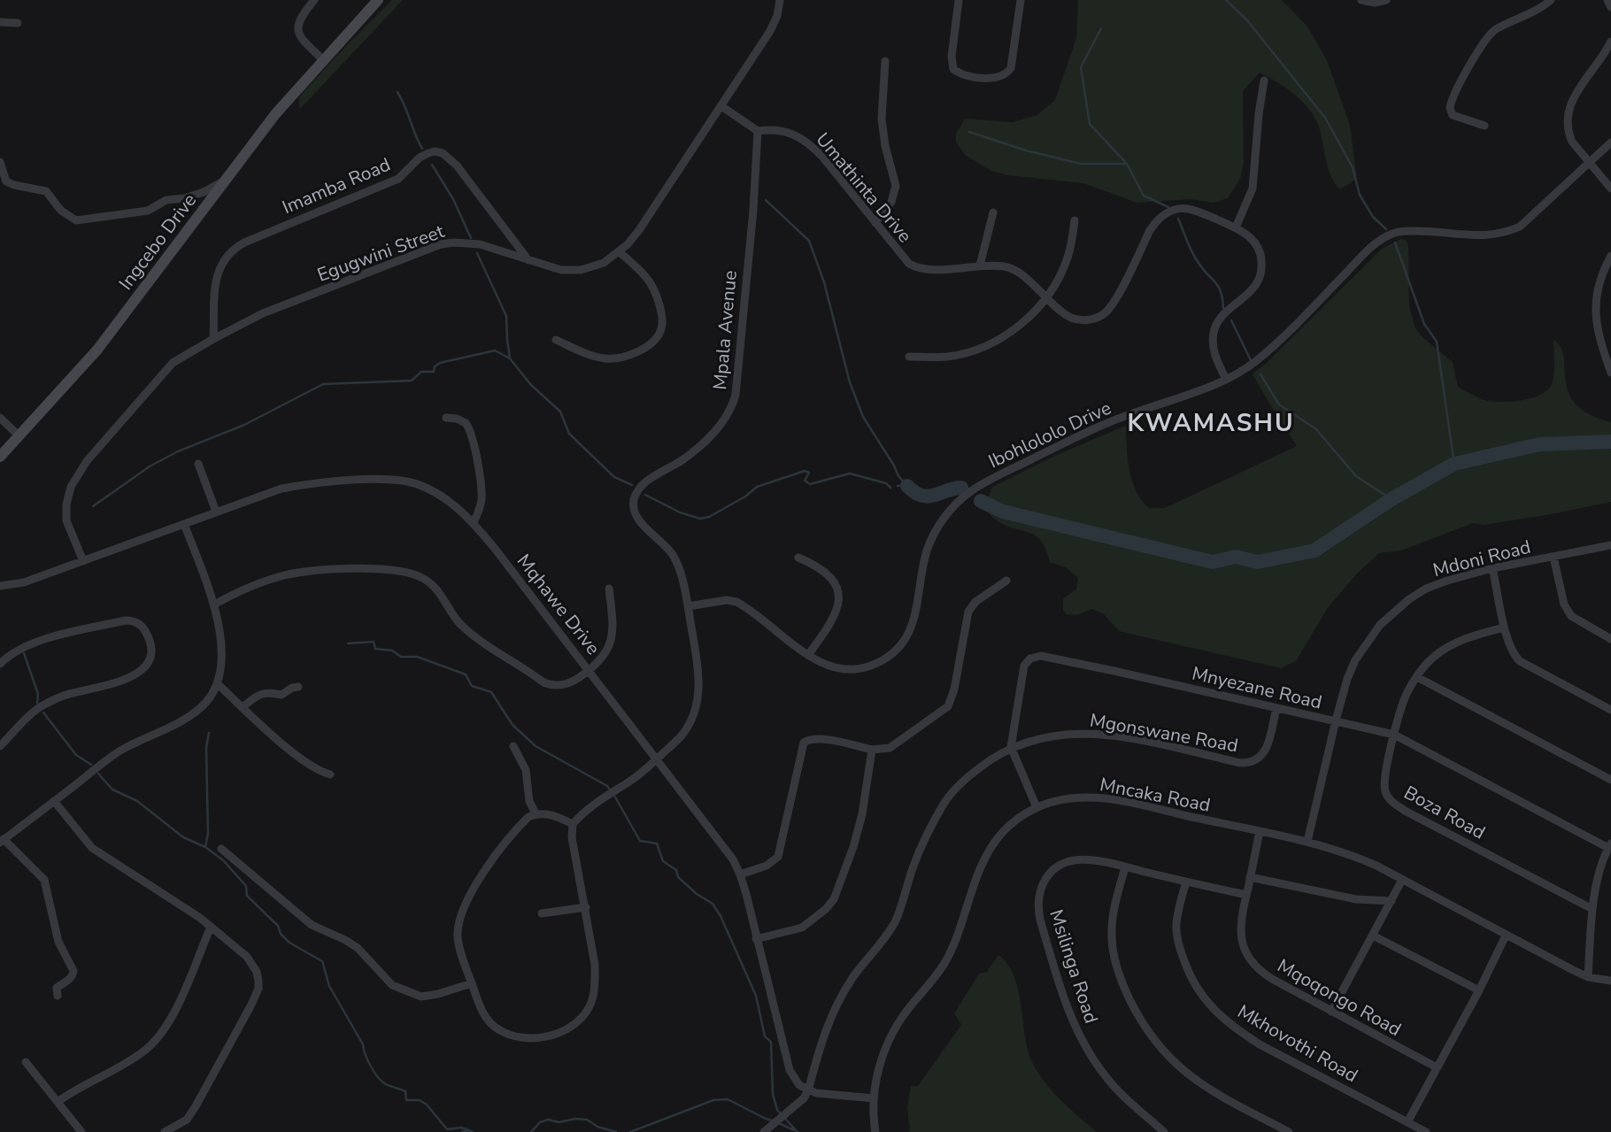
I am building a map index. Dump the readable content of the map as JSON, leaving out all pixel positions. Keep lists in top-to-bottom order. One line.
{"streets":{"main road":["Ingcebo Drive"],"street":["Imamba Road","Umathinta Drive","Egugwini Street","Mpala Avenue","Ibohlololo Drive","Mdoni Road","Mqhawe Drive","Mnyezane Road","Mgonswane Road","Mncaka Road","Boza Road","Msilinga Road","Mqoqongo Road","Mkhovothi Road"]},"crossings":[["Imamba Road","Egugwini Street"],["Umathinta Drive","Mpala Avenue"],["Umathinta Drive","Ibohlololo Drive"],["Egugwini Street","Mqhawe Drive"],["Mpala Avenue","Ibohlololo Drive"],["Mpala Avenue","Mqhawe Drive"],["Mdoni Road","Mnyezane Road"],["Mdoni Road","Mncaka Road"],["Mqhawe Drive","Mgonswane Road"],["Mnyezane Road","Mgonswane Road"],["Mnyezane Road","Boza Road"],["Mncaka Road","Mqoqongo Road"],["Msilinga Road","Mqoqongo Road"],["Msilinga Road","Mkhovothi Road"]],"districts":["KWAMASHU"]}
